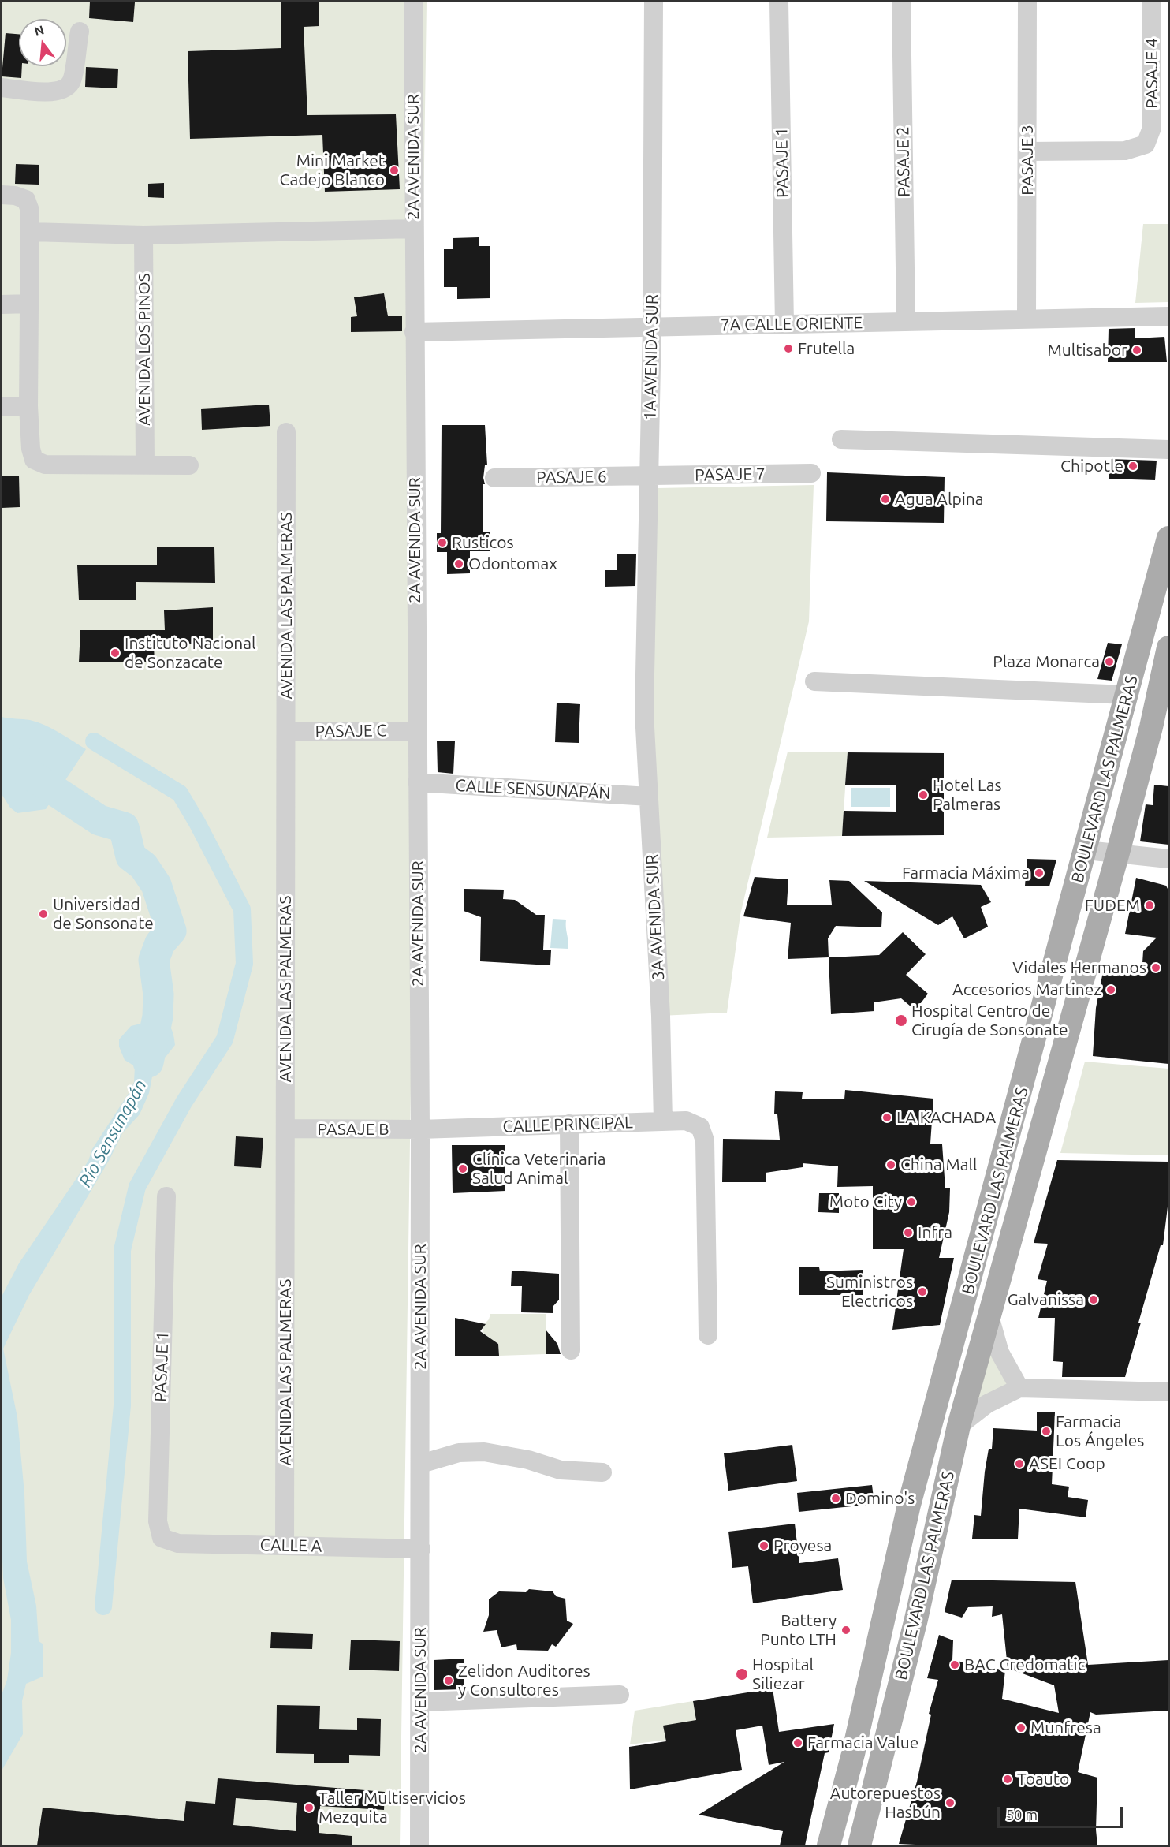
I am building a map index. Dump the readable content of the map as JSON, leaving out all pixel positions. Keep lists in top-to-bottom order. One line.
{"streets":{"main road":["BOULEVARD LAS PALMERAS"],"street":["PASAJE 4","2A AVENIDA SUR","PASAJE 3","PASAJE 2","PASAJE 1","7A CALLE ORIENTE","AVENIDA LOS PINOS","1A AVENIDA SUR","PASAJE 7","PASAJE 6","AVENIDA LAS PALMERAS","PASAJE C","CALLE SENSUNAPÁN","3A AVENIDA SUR","CALLE PRINCIPAL","PASAJE B","CALLE A"]},"crossings":[["PASAJE 4","PASAJE 3"],["2A AVENIDA SUR","7A CALLE ORIENTE"],["2A AVENIDA SUR","PASAJE C"],["2A AVENIDA SUR","CALLE SENSUNAPÁN"],["2A AVENIDA SUR","CALLE PRINCIPAL"],["2A AVENIDA SUR","PASAJE B"],["2A AVENIDA SUR","CALLE A"],["PASAJE 3","7A CALLE ORIENTE"],["PASAJE 2","7A CALLE ORIENTE"],["PASAJE 1","7A CALLE ORIENTE"],["PASAJE 1","CALLE A"],["7A CALLE ORIENTE","1A AVENIDA SUR"],["1A AVENIDA SUR","PASAJE 7"],["1A AVENIDA SUR","PASAJE 6"],["1A AVENIDA SUR","3A AVENIDA SUR"],["PASAJE 7","PASAJE 6"],["AVENIDA LAS PALMERAS","PASAJE C"],["AVENIDA LAS PALMERAS","PASAJE B"],["AVENIDA LAS PALMERAS","CALLE A"],["CALLE SENSUNAPÁN","3A AVENIDA SUR"],["3A AVENIDA SUR","CALLE PRINCIPAL"],["CALLE PRINCIPAL","PASAJE B"]],"water":["Río Sensunapán"],"places":["Mini Market Cadejo Blanco","Frutella","Multisabor","Chipotle","Agua Alpina","Rusticos","Odontomax","Instituto Nacional de Sonzacate","Plaza Monarca","Hotel Las Palmeras","Farmacia Máxima","FUDEM","Universidad de Sonsonate","Vidales Hermanos","Accesorios Martinez","Hospital Centro de Cirugía de Sonsonate","LA KACHADA","China Mall","Clínica Veterinaria Salud Animal","Moto City","Infra","Suministros Electricos","Galvanissa","Farmacia Los Ángeles","ASEI Coop","Domino's","Proyesa","Battery Punto LTH","BAC Credomatic","Hospital Siliezar","Zelidon Auditores y Consultores","Munfresa","Farmacia Value","Toauto","Autorepuestos Hasbún","Taller Multiservicios Mezquita"],"scale_bar":"50 m","north":"top"}
